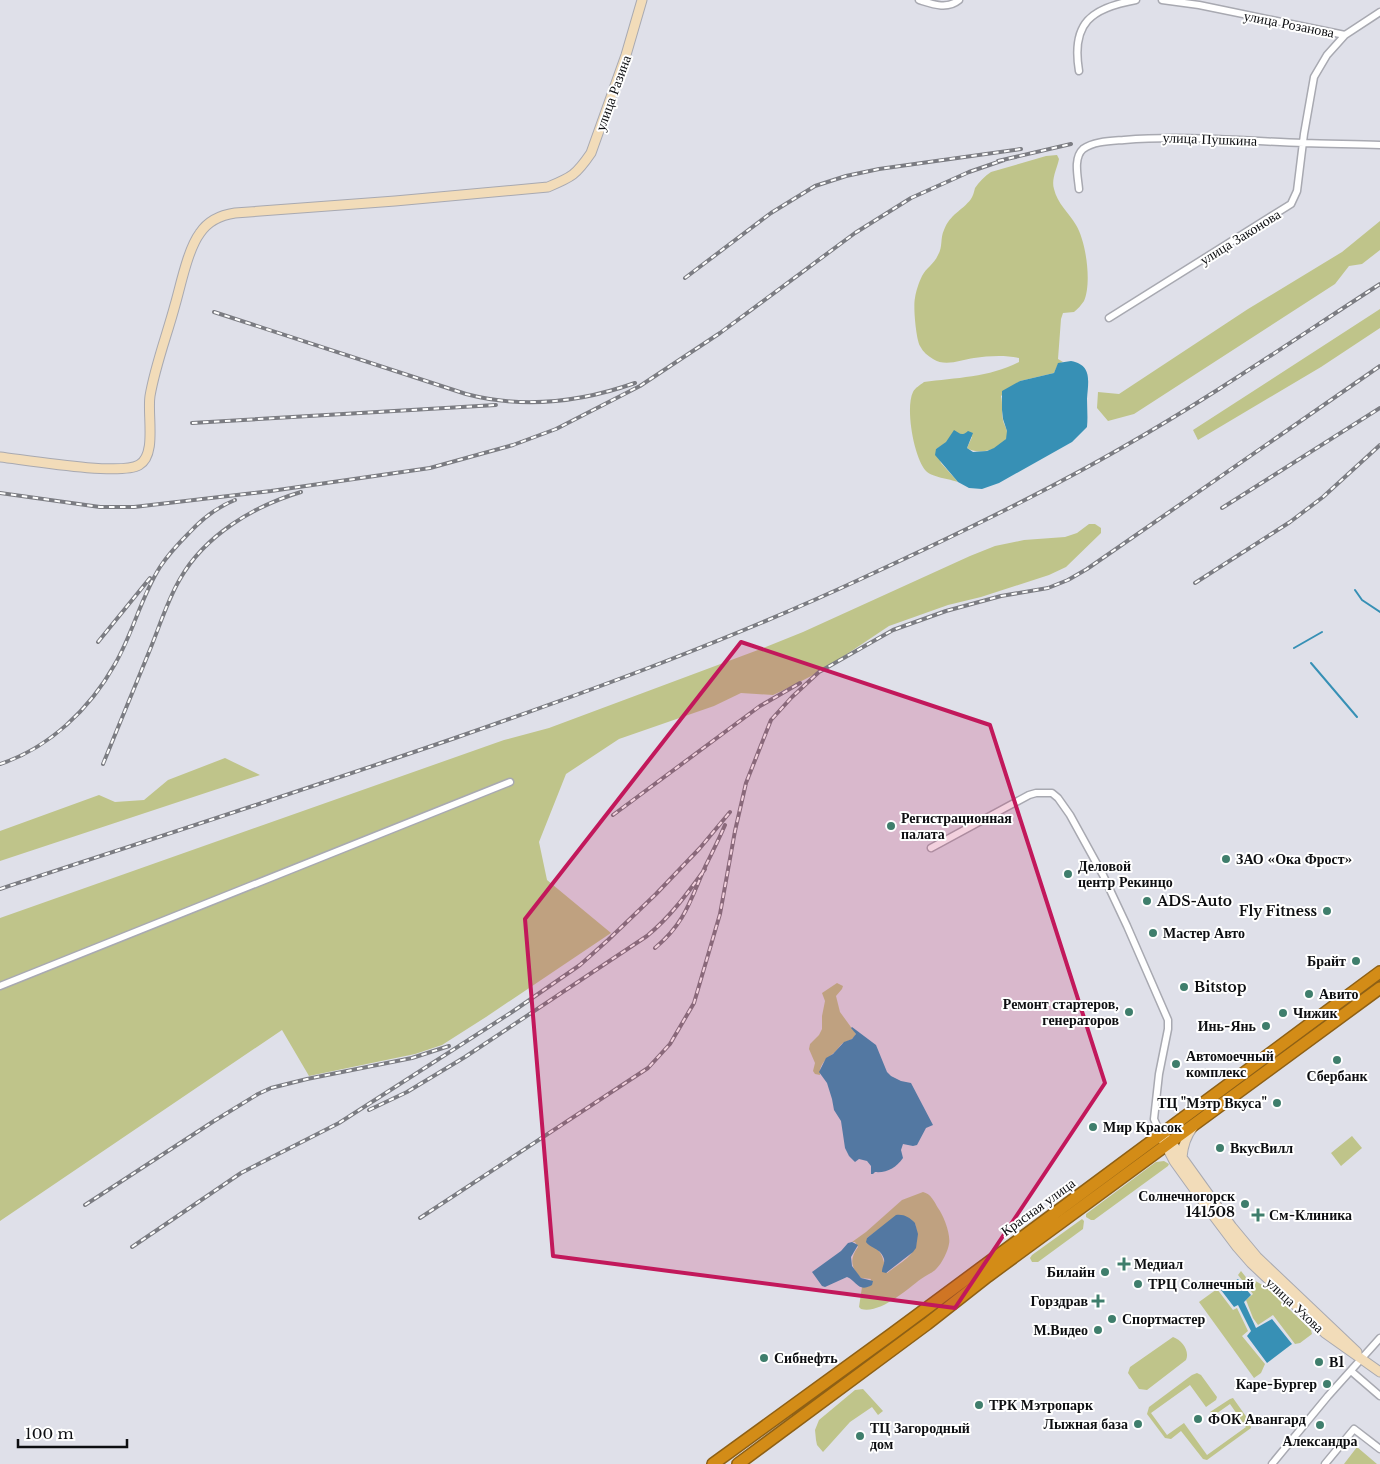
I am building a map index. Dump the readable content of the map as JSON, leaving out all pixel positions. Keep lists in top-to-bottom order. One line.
{"streets":{"highway":["Красная улица"],"street":["улица Розанова","улица Разина","улица Пушкина","улица Законова","улица Ухова"]},"crossings":[["улица Розанова","улица Законова"],["улица Пушкина","улица Законова"],["Красная улица","улица Ухова"]],"places":{"other":["Регистрационная палата","ЗАО «Ока Фрост»","Деловой центр Рекинцо","ADS-Auto","Fly Fitness","Мастер Авто","Брайт","Bitstop","Авито","Ремонт стартеров, генераторов","Чижик","Инь-Янь","Сбербанк","Автомоечный комплекс","ТЦ \"Мэтр Вкуса\"","Мир Красок","ВкусВилл","Солнечногорск 141508","Билайн","ТРЦ Солнечный","Спортмастер","М.Видео","Сибнефть","В1","Каре-Бургер","ТРК Мэтропарк","ФОК Авангард","Лыжная база","Александра","ТЦ Загородный дом"],"health":["См-Клиника","Медиал","Горздрав"]},"scale_bar":"100 m"}
